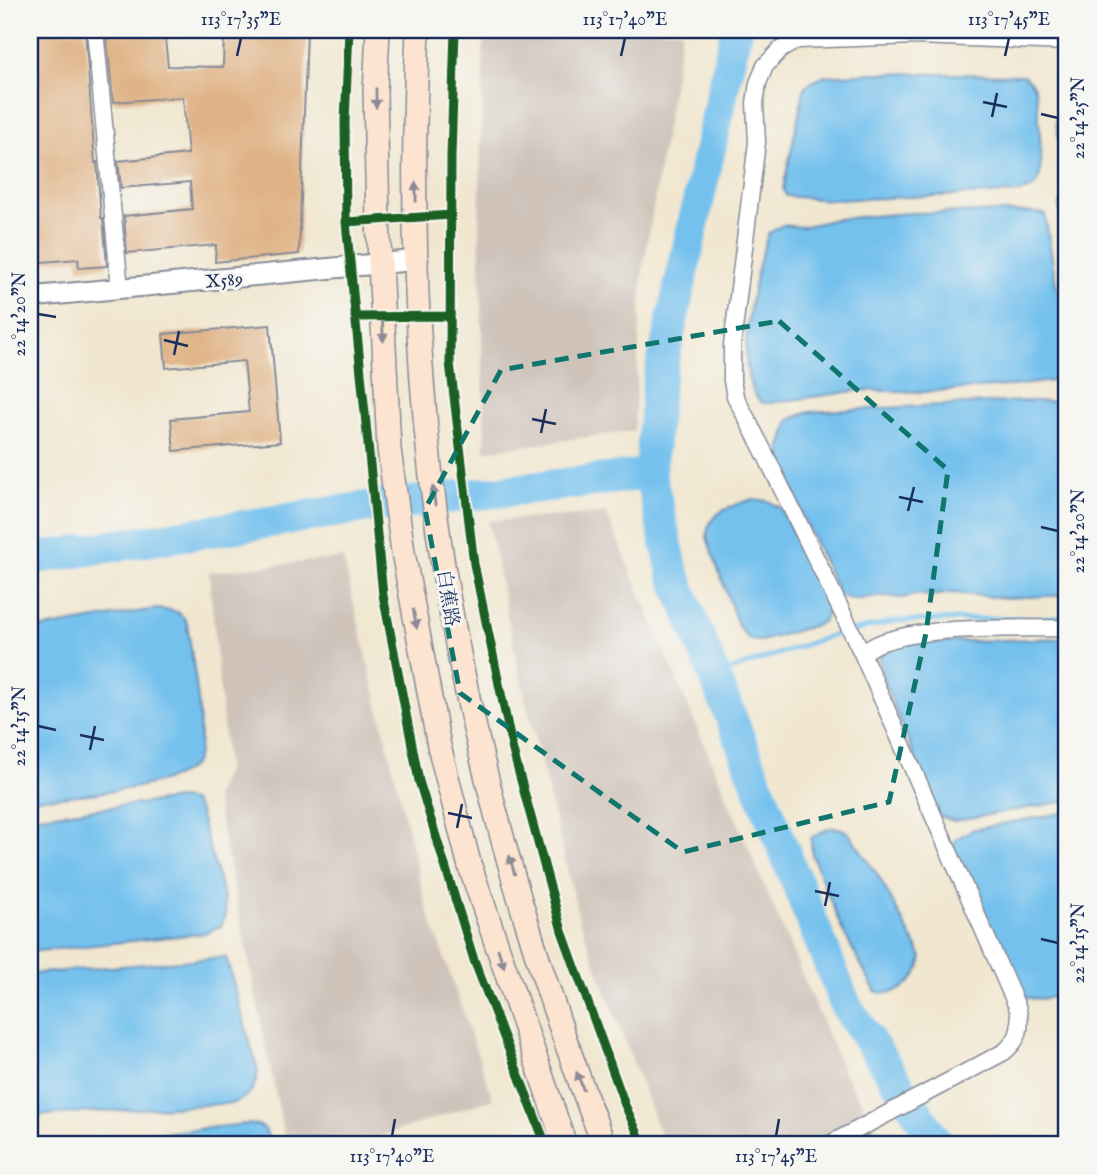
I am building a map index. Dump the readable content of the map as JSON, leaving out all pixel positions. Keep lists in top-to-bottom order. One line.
{"streets":{"main road":["白蕉路"],"street":["X589"]},"crossings":[["X589","白蕉路"]],"coordinates":["113°17'35\"E","113°17'40\"E","113°17'45\"E","22°14'25\"N","22°14'20\"N","22°14'15\"N"]}
